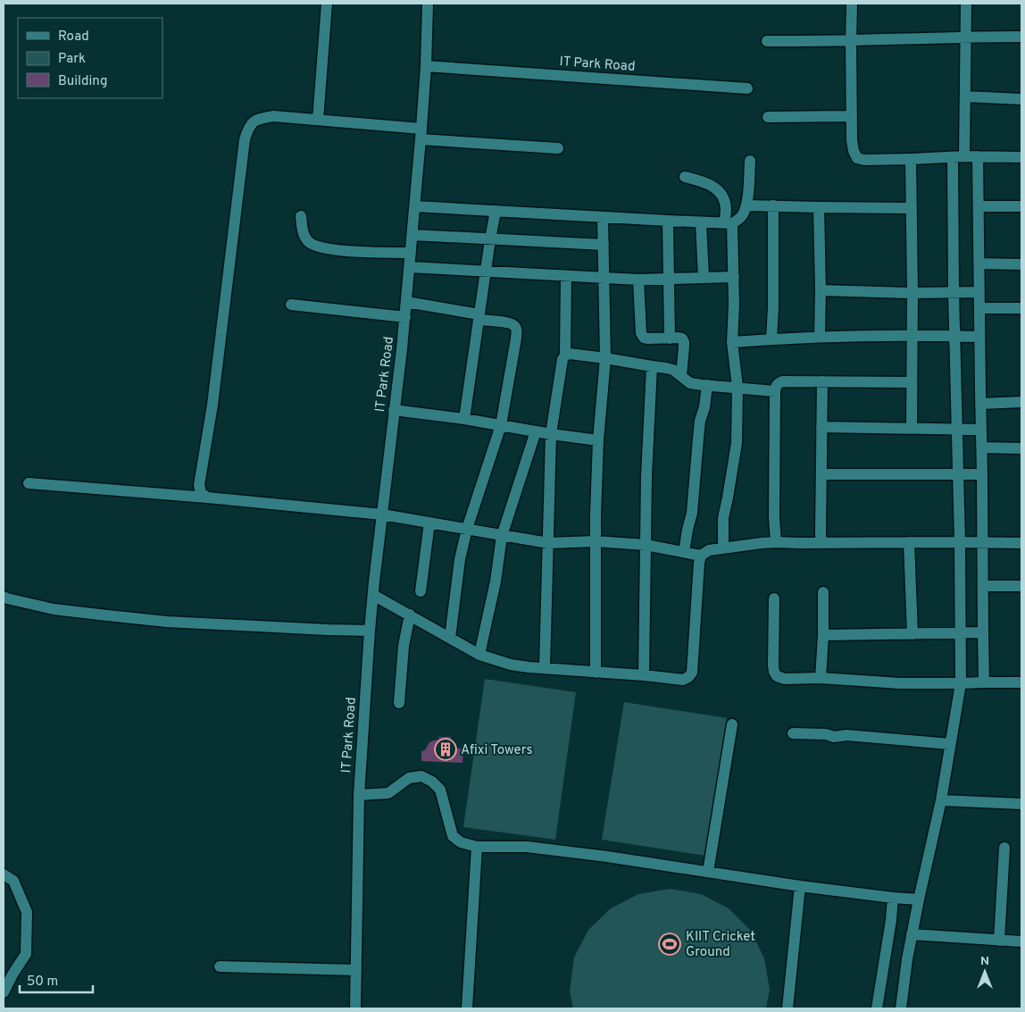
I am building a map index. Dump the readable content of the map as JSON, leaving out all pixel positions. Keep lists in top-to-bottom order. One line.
{"streets":{"street":["IT Park Road"]},"places":{"building":["Afixi Towers"],"sports":["KIIT Cricket Ground"]},"legend":["Road","Park","Building"],"scale_bar":"50 m","north":"top"}
